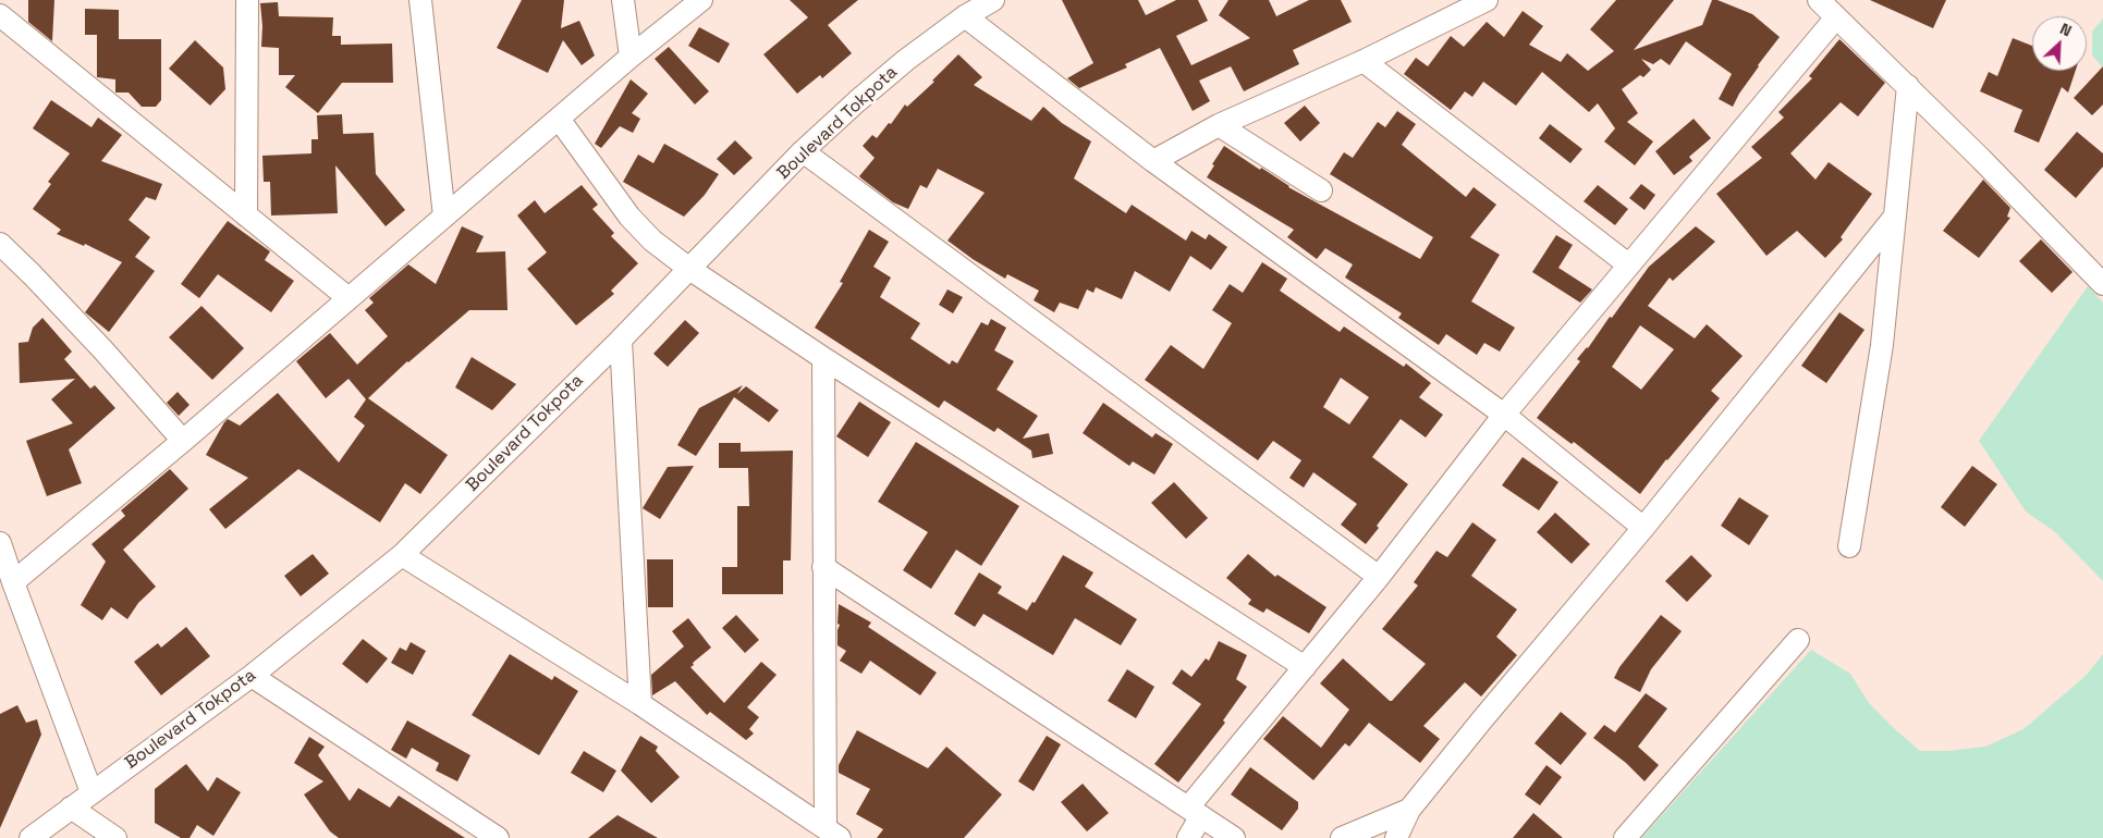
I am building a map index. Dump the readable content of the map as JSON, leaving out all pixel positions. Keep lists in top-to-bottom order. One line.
{"streets":{"street":["Boulevard Tokpota"]},"north":"top right"}
